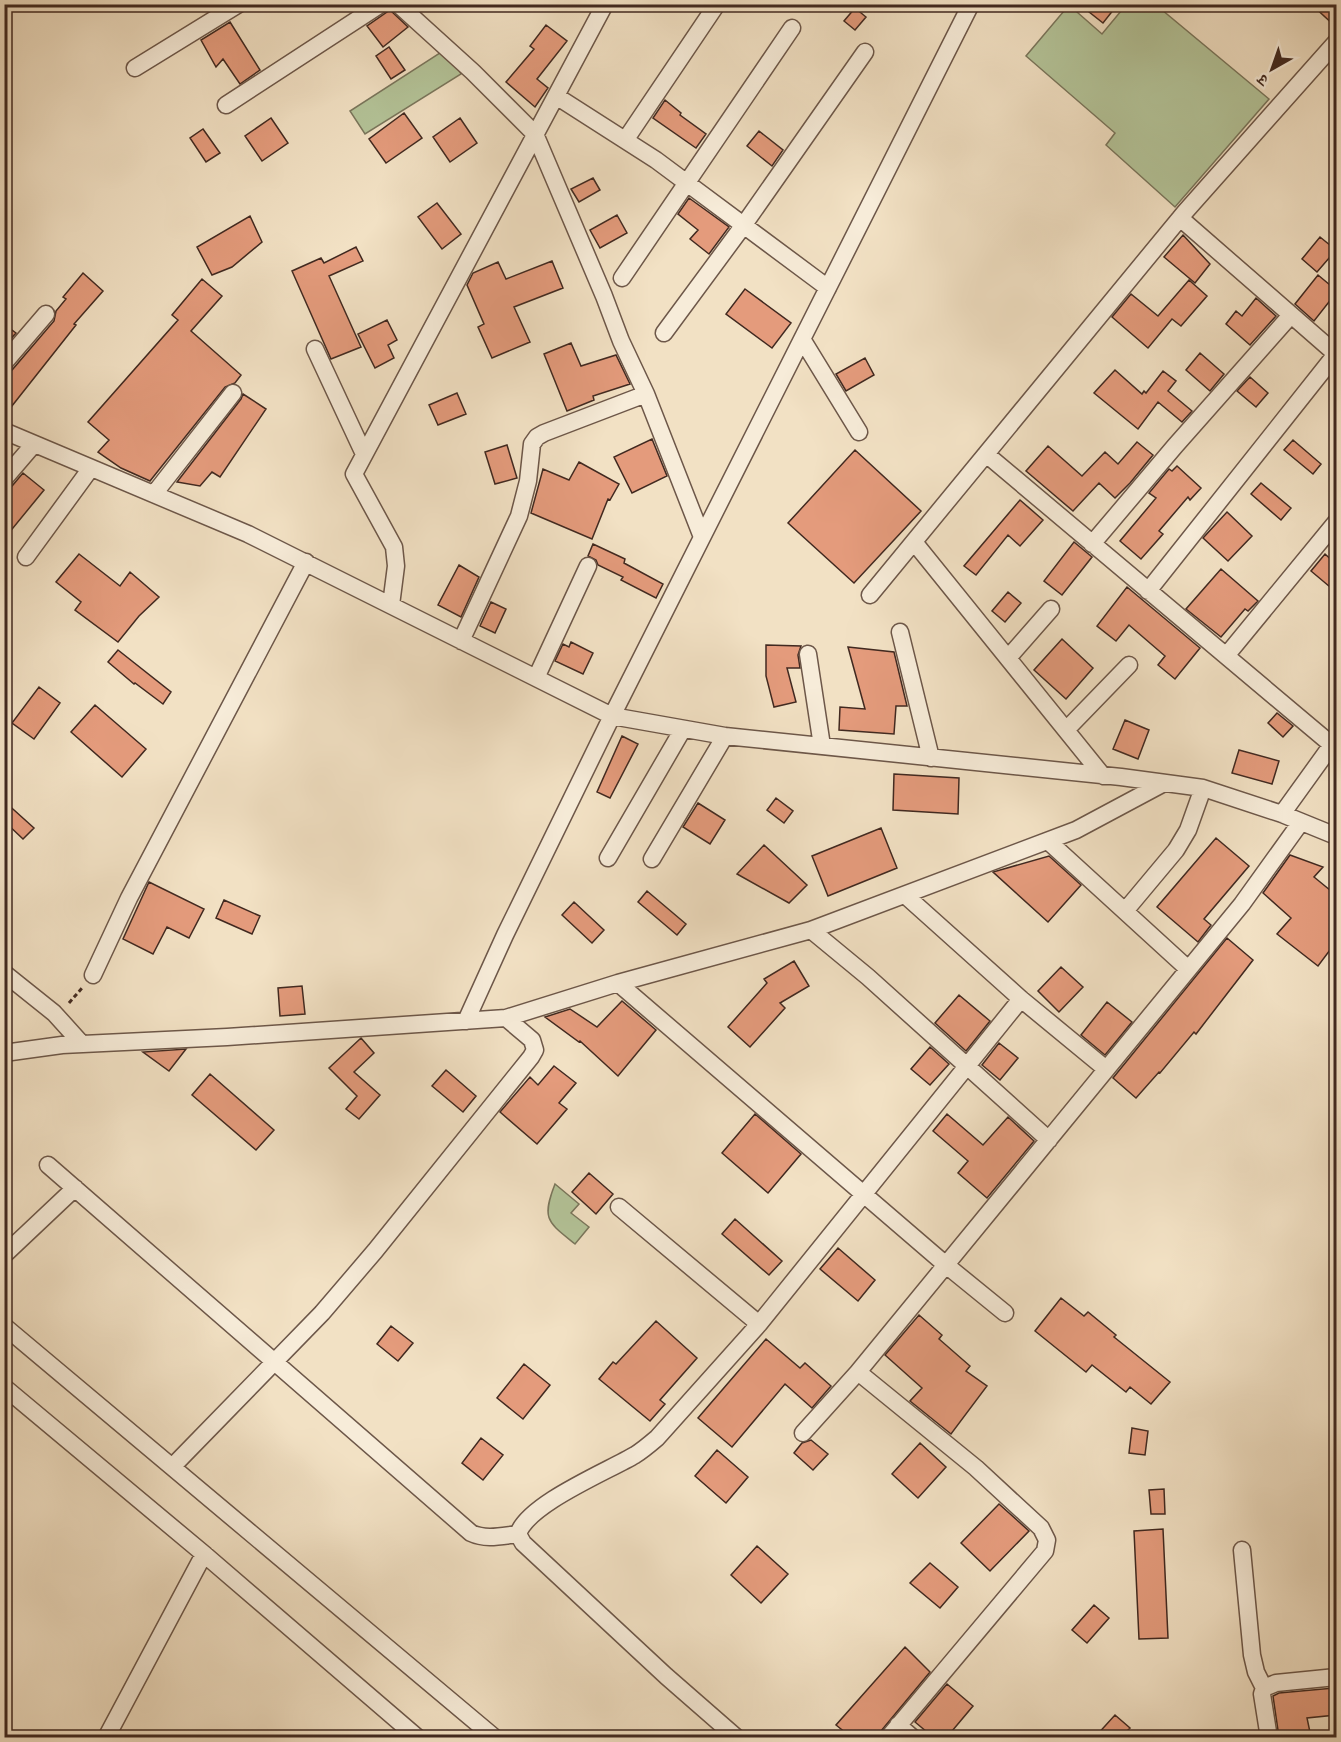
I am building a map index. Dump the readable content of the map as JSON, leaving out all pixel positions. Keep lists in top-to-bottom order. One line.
{"north":"bottom left"}
